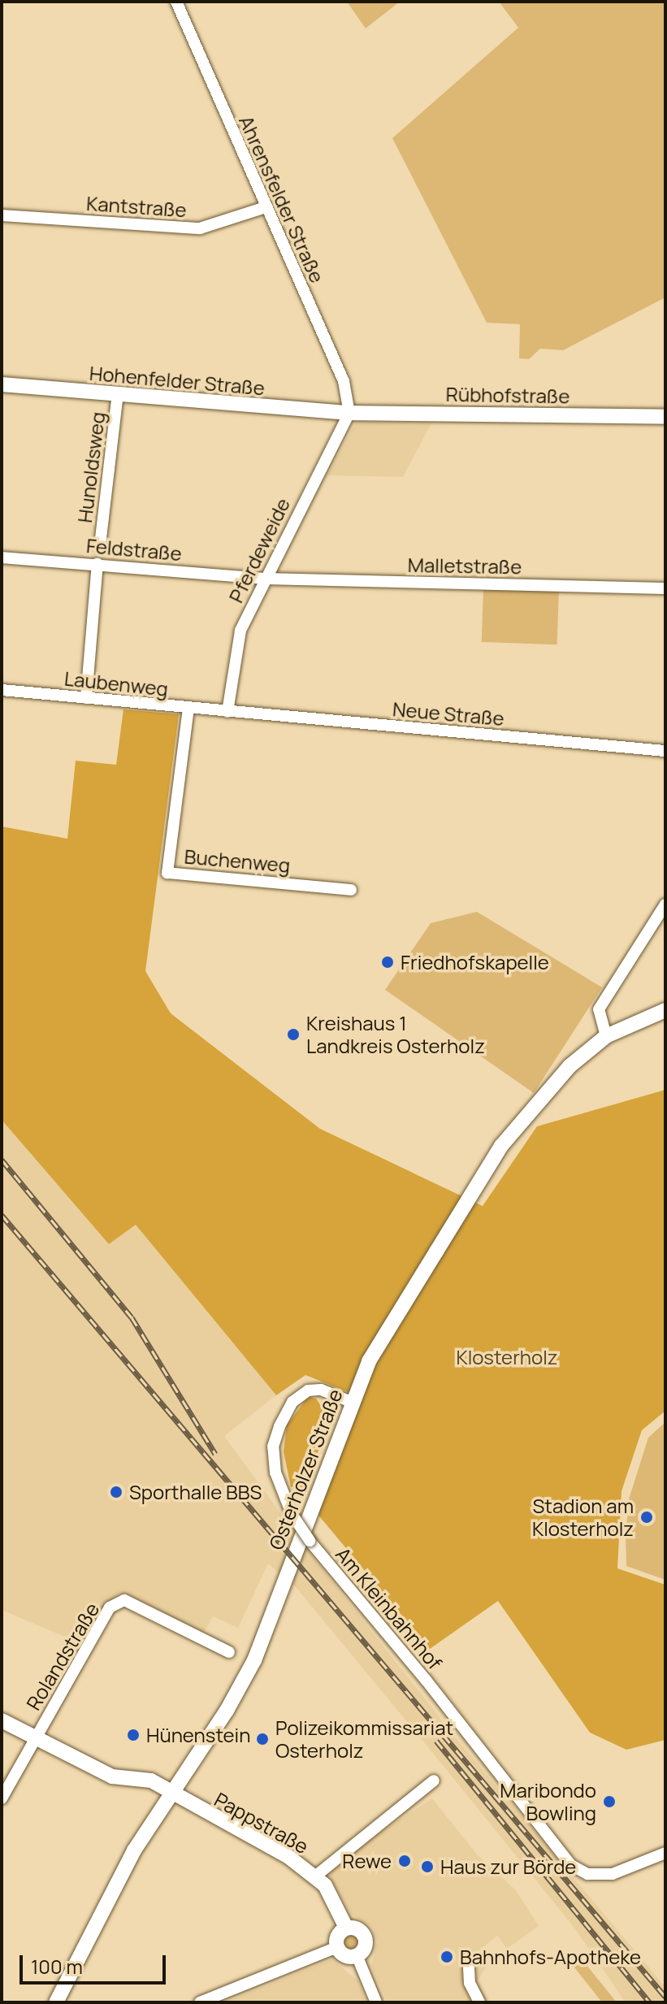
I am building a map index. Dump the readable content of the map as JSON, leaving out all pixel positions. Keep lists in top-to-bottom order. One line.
{"streets":{"street":["Ahrensfelder Straße","Kantstraße","Hohenfelder Straße","Rübhofstraße","Hunoldsweg","Feldstraße","Pferdeweide","Malletstraße","Laubenweg","Neue Straße","Buchenweg","Osterholzer Straße","Am Kleinbahnhof","Rolandstraße","Pappstraße"]},"crossings":[["Ahrensfelder Straße","Kantstraße"],["Ahrensfelder Straße","Hohenfelder Straße"],["Ahrensfelder Straße","Rübhofstraße"],["Ahrensfelder Straße","Pferdeweide"],["Hohenfelder Straße","Rübhofstraße"],["Hohenfelder Straße","Hunoldsweg"],["Hohenfelder Straße","Pferdeweide"],["Rübhofstraße","Pferdeweide"],["Feldstraße","Pferdeweide"],["Feldstraße","Malletstraße"],["Pferdeweide","Malletstraße"],["Pferdeweide","Laubenweg"],["Pferdeweide","Neue Straße"],["Laubenweg","Neue Straße"],["Laubenweg","Buchenweg"],["Osterholzer Straße","Am Kleinbahnhof"],["Osterholzer Straße","Pappstraße"],["Rolandstraße","Pappstraße"]],"parks":["Klosterholz"],"places":["Friedhofskapelle","Kreishaus 1 Landkreis Osterholz","Sporthalle BBS","Stadion am Klosterholz","Hünenstein","Polizeikommissariat Osterholz","Maribondo Bowling","Rewe","Haus zur Börde","Bahnhofs-Apotheke"],"scale_bar":"100 m"}
